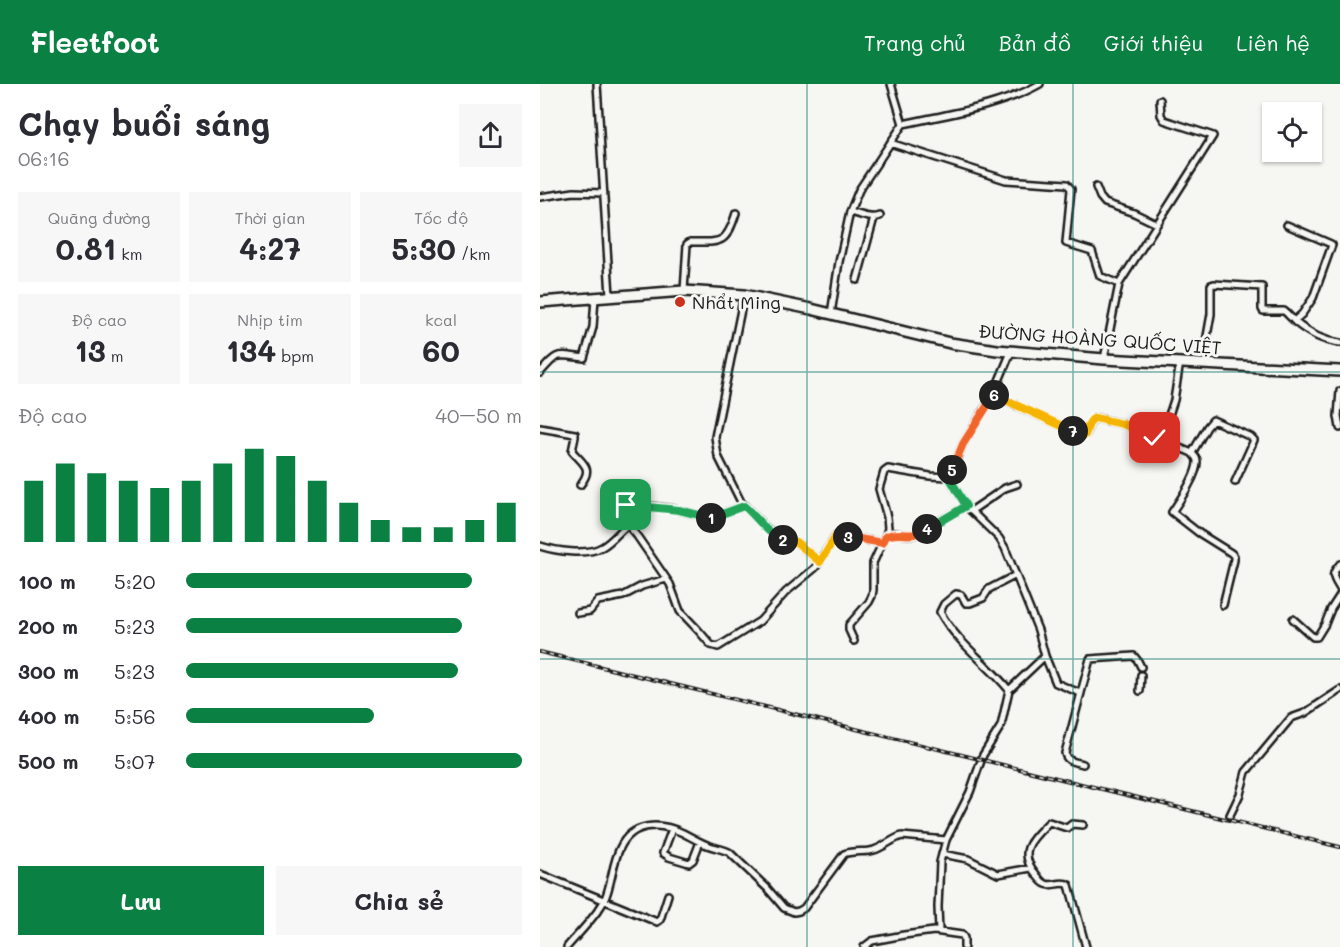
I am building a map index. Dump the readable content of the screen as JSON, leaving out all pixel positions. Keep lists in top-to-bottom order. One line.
{"streets":{"highway":["ĐƯỜNG HOÀNG QUỐC VIỆT"]},"places":["Nhẩt Ming"],"page":{"header":"Fleetfoot","nav":["Trang chủ","Bản đồ","Giới thiệu","Liên hệ"],"heading":["Chạy buổi sáng","06:16"],"stats":[["Quãng đường","0.81 km"],["Thời gian","4:27"],["Tốc độ","5:30 /km"],["Độ cao","13 m"],["Nhịp tim","134 bpm"],["kcal","60"]],"pins":["6","7","5","1","4","3","2"],"chart":["Độ cao","40–50 m"],"list":[{"name":"100 m","note":"5:20"},{"name":"200 m","note":"5:23"},{"name":"300 m","note":"5:23"},{"name":"400 m","note":"5:56"},{"name":"500 m","note":"5:07"}],"buttons":["Lưu","Chia sẻ"]}}
